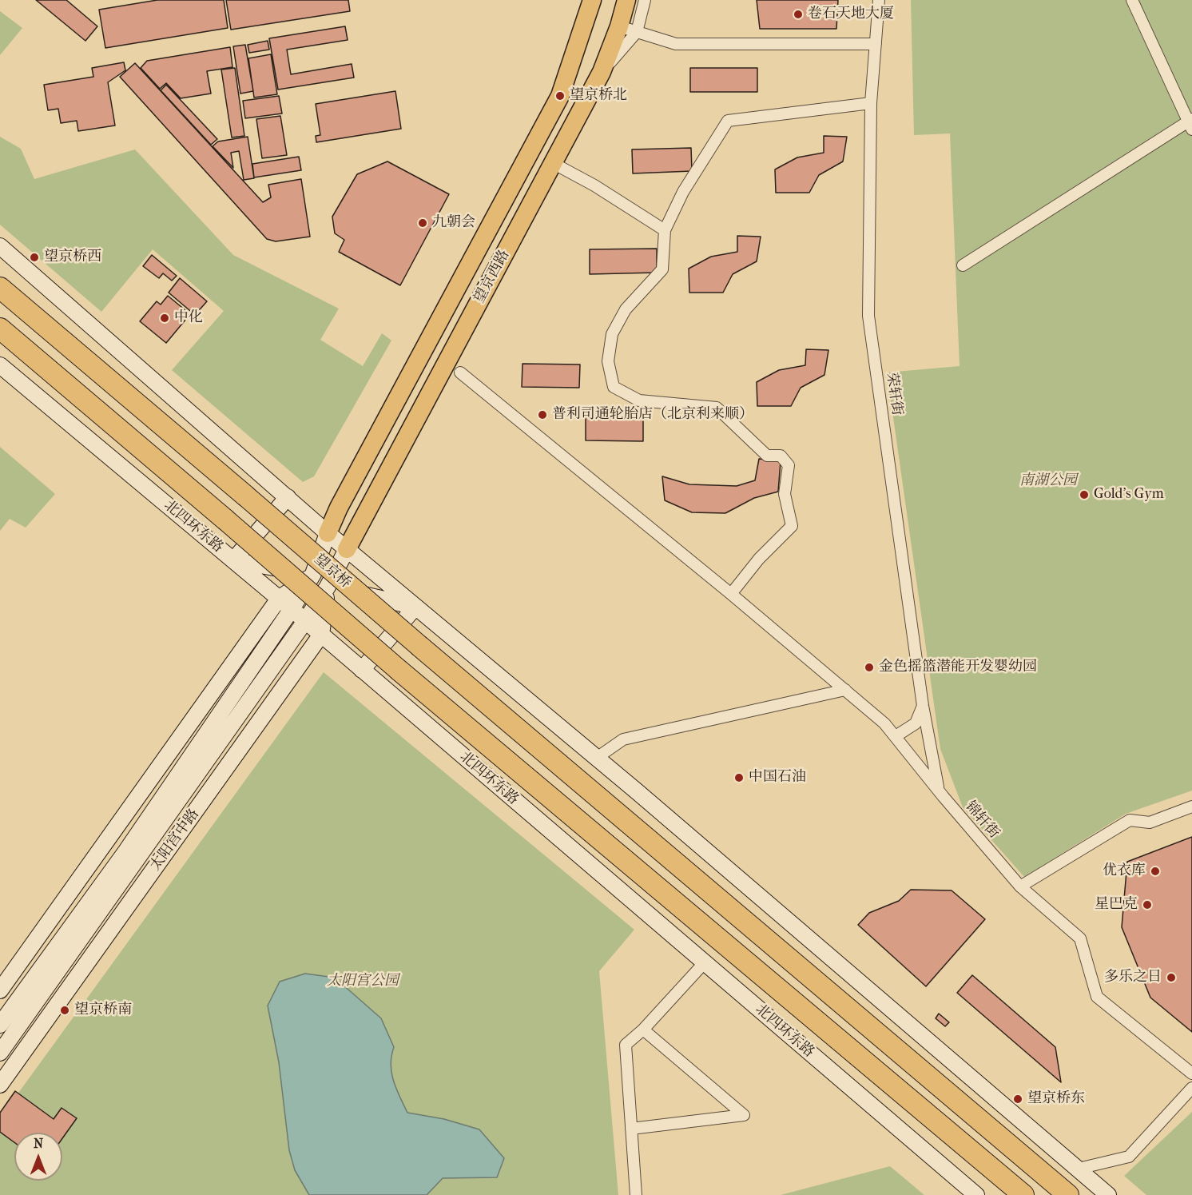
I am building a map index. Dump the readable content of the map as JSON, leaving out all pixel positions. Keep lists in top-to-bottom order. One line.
{"streets":{"highway":["北四环东路","望京桥"],"main road":["望京西路"],"street":["荣轩街","锦轩街","太阳宫中路"]},"crossings":[["荣轩街","锦轩街"],["北四环东路","太阳宫中路"]],"parks":["南湖公园","太阳宫公园"],"places":["卷石天地大厦","望京桥北","九朝会","望京桥西","中化","普利司通轮胎店（北京利来顺）","Gold's Gym","金色摇篮潜能开发婴幼园","中国石油","优衣库","星巴克","多乐之日","望京桥南","望京桥东"],"north":"top"}
